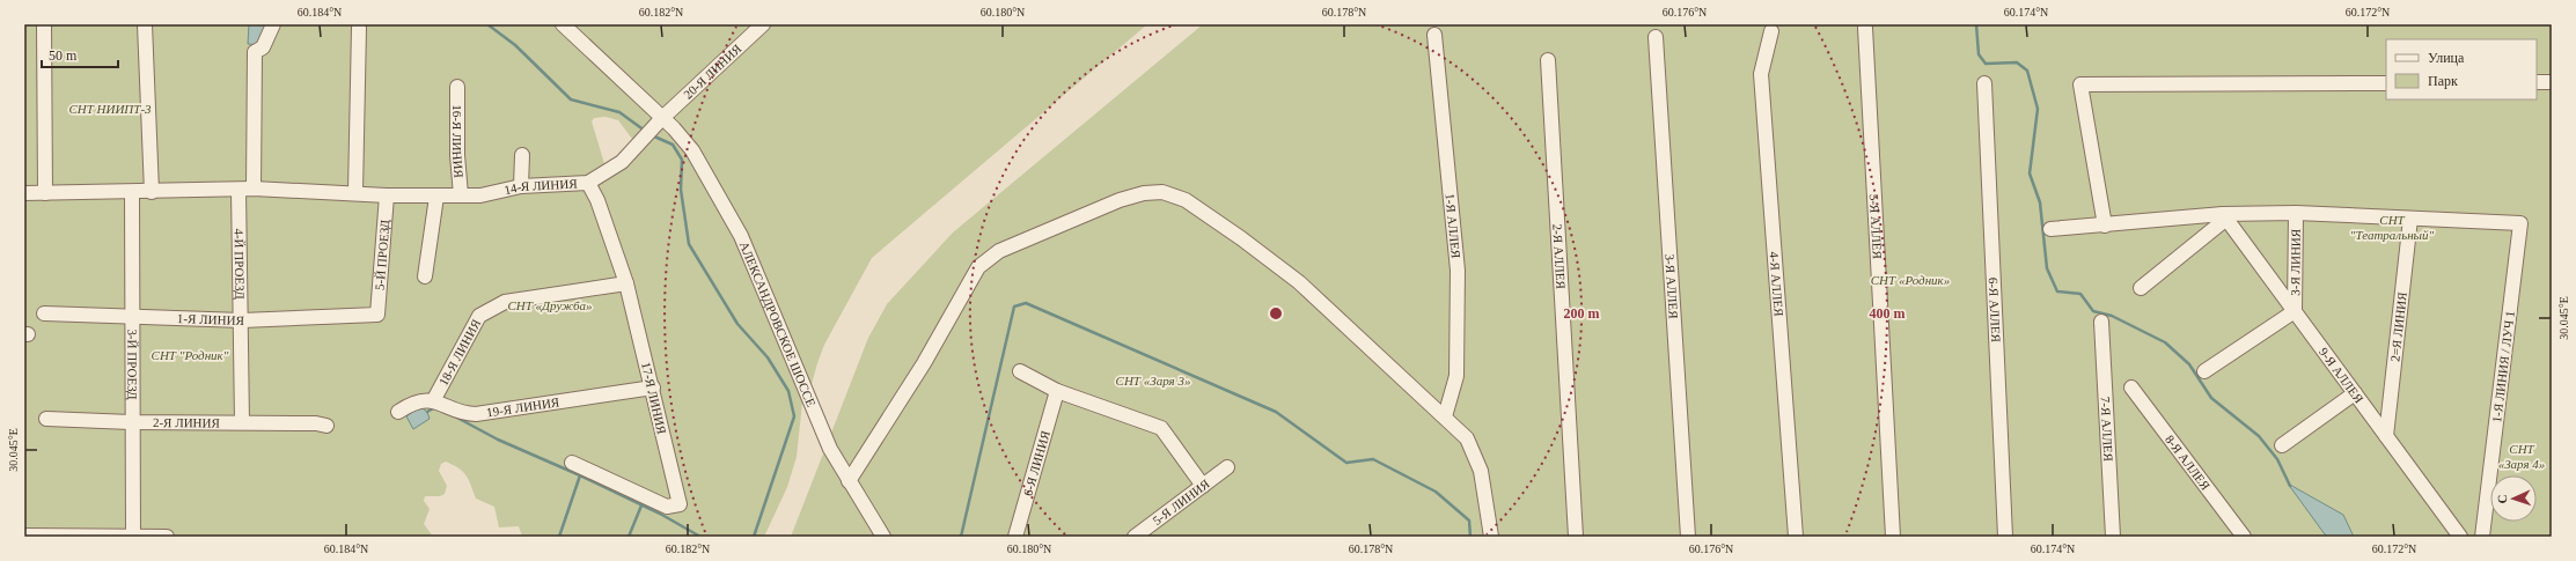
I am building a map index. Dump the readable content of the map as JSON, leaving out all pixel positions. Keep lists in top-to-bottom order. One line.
{"streets":{"street":["20-Я ЛИНИЯ","16-Я ЛИНИЯ","14-Я ЛИНИЯ","1-Я АЛЛЕЯ","5-Я АЛЛЕЯ","5-Й ПРОЕЗД","2-Я АЛЛЕЯ","3-Я ЛИНИЯ","4-Й ПРОЕЗД","4-Я АЛЛЕЯ","3-Я АЛЛЕЯ","6-Я АЛЛЕЯ","1-Я ЛИНИЯ","АЛЕКСАНДРОВСКОЕ ШОССЕ","2=Я ЛИНИЯ","18-Я ЛИНИЯ","3-Й ПРОЕЗД","1-Я ЛИНИЯ / ЛУЧ 1","9-Я АЛЛЕЯ","17-Я ЛИНИЯ","19-Я ЛИНИЯ","2-Я ЛИНИЯ","7-Я АЛЛЕЯ","8-Я АЛЛЕЯ","6-Я ЛИНИЯ","5-Я ЛИНИЯ"]},"crossings":[["20-Я ЛИНИЯ","14-Я ЛИНИЯ"],["20-Я ЛИНИЯ","АЛЕКСАНДРОВСКОЕ ШОССЕ"],["16-Я ЛИНИЯ","14-Я ЛИНИЯ"],["14-Я ЛИНИЯ","5-Й ПРОЕЗД"],["14-Я ЛИНИЯ","4-Й ПРОЕЗД"],["14-Я ЛИНИЯ","АЛЕКСАНДРОВСКОЕ ШОССЕ"],["14-Я ЛИНИЯ","3-Й ПРОЕЗД"],["14-Я ЛИНИЯ","17-Я ЛИНИЯ"],["5-Й ПРОЕЗД","1-Я ЛИНИЯ"],["3-Я ЛИНИЯ","9-Я АЛЛЕЯ"],["4-Й ПРОЕЗД","1-Я ЛИНИЯ"],["4-Й ПРОЕЗД","2-Я ЛИНИЯ"],["1-Я ЛИНИЯ","3-Й ПРОЕЗД"],["2=Я ЛИНИЯ","1-Я ЛИНИЯ / ЛУЧ 1"],["2=Я ЛИНИЯ","9-Я АЛЛЕЯ"],["18-Я ЛИНИЯ","17-Я ЛИНИЯ"],["18-Я ЛИНИЯ","19-Я ЛИНИЯ"],["3-Й ПРОЕЗД","2-Я ЛИНИЯ"],["17-Я ЛИНИЯ","19-Я ЛИНИЯ"]],"parks":["СНТ НИИПТ-3","СНТ \"Театральный\"","СНТ «Родник»","СНТ «Дружба»","СНТ ''Родник''","СНТ «Заря 3»","СНТ «Заря 4»"],"legend":["Улица","Парк"],"scale_bar":"50 m","north":"left","coordinates":["60.184°N","60.182°N","60.180°N","60.178°N","60.176°N","60.174°N","60.172°N","30.045°E"],"rings":["200 m","400 m"]}
